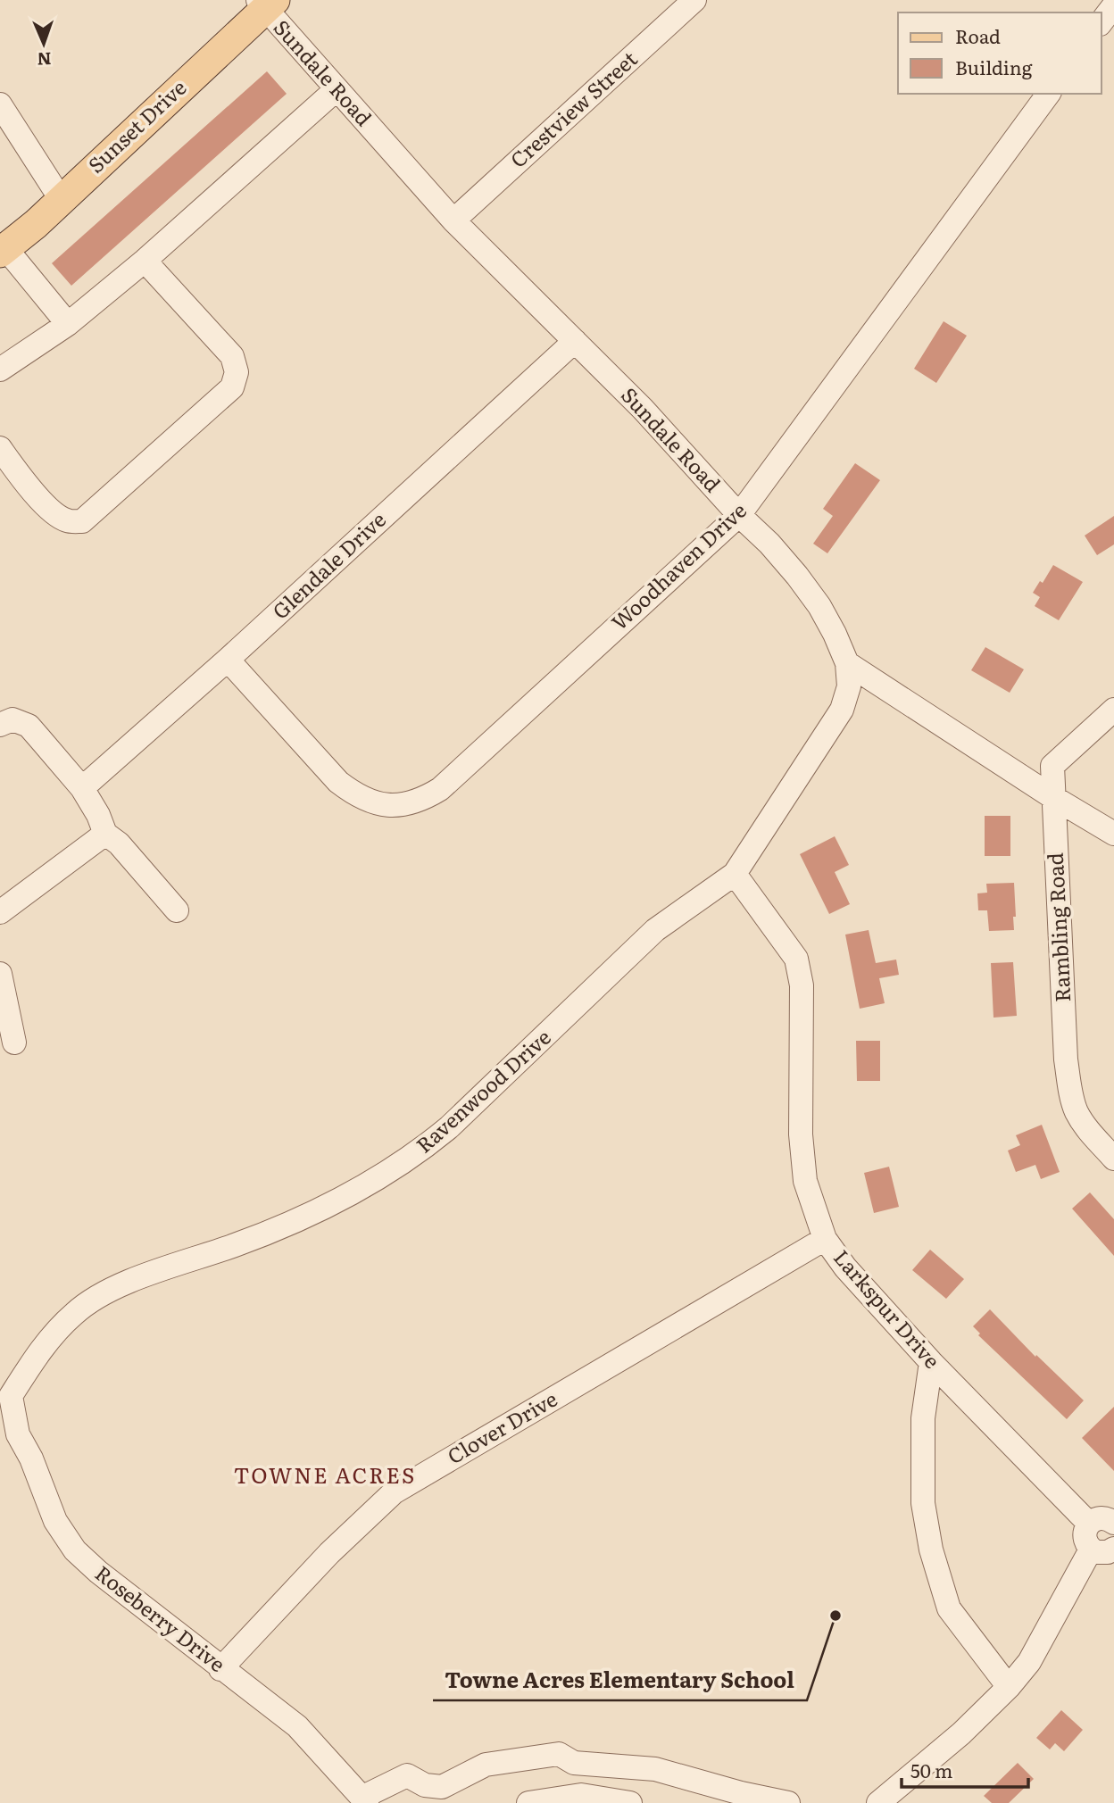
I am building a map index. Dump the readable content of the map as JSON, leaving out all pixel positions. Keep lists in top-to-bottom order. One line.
{"streets":{"main road":["Sunset Drive"],"street":["Sundale Road","Crestview Street","Glendale Drive","Woodhaven Drive","Rambling Road","Ravenwood Drive","Larkspur Drive","Clover Drive","Roseberry Drive"]},"crossings":[["Sundale Road","Crestview Street"],["Sundale Road","Sunset Drive"],["Sundale Road","Glendale Drive"],["Sundale Road","Woodhaven Drive"],["Sundale Road","Ravenwood Drive"],["Glendale Drive","Woodhaven Drive"],["Ravenwood Drive","Larkspur Drive"],["Ravenwood Drive","Roseberry Drive"],["Larkspur Drive","Clover Drive"],["Clover Drive","Roseberry Drive"]],"districts":["TOWNE ACRES"],"places":["Towne Acres Elementary School"],"legend":["Road","Building"],"scale_bar":"50 m","north":"bottom"}
